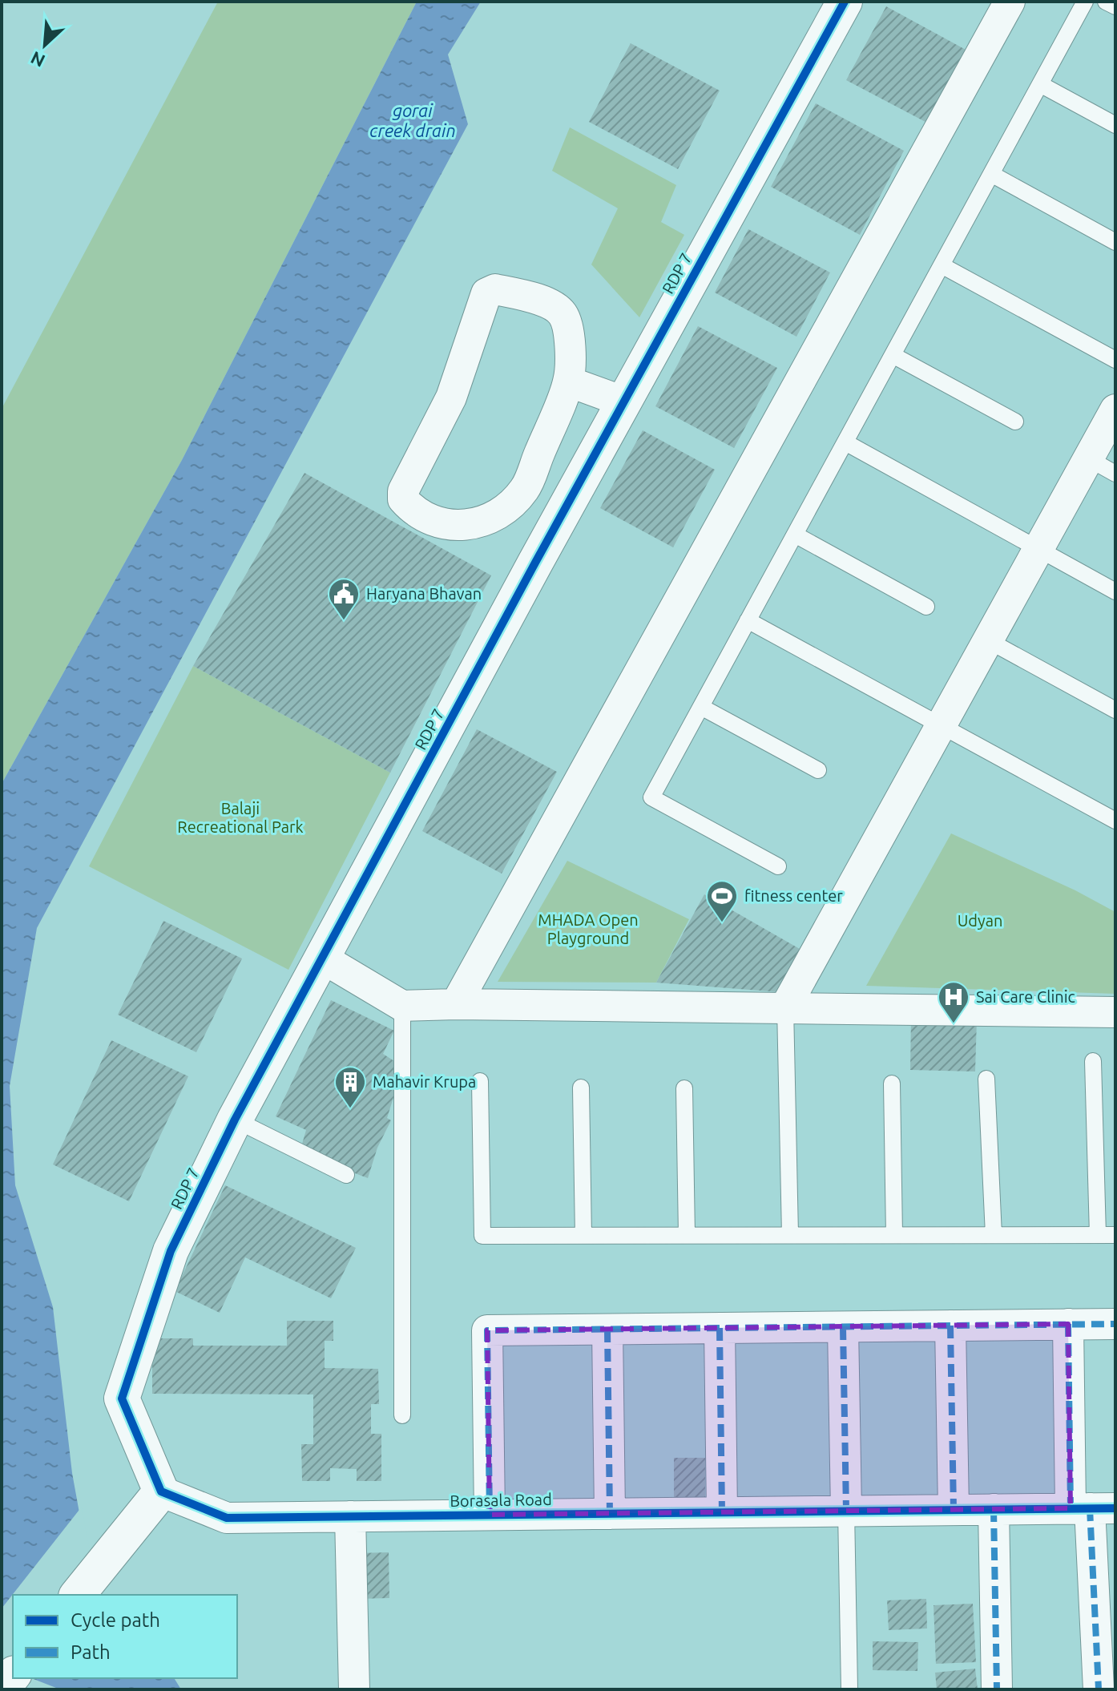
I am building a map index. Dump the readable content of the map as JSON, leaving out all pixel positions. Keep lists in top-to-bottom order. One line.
{"streets":{"street":["RDP 7","Borasala Road"]},"crossings":[["RDP 7","Borasala Road"]],"water":["gorai creek drain"],"parks":["Balaji Recreational Park","MHADA Open Playground","Udyan"],"places":{"public building":["Haryana Bhavan"],"sports":["fitness center"],"hospital":["Sai Care Clinic"],"building":["Mahavir Krupa"]},"legend":["Cycle path","Path"],"north":"bottom left"}
